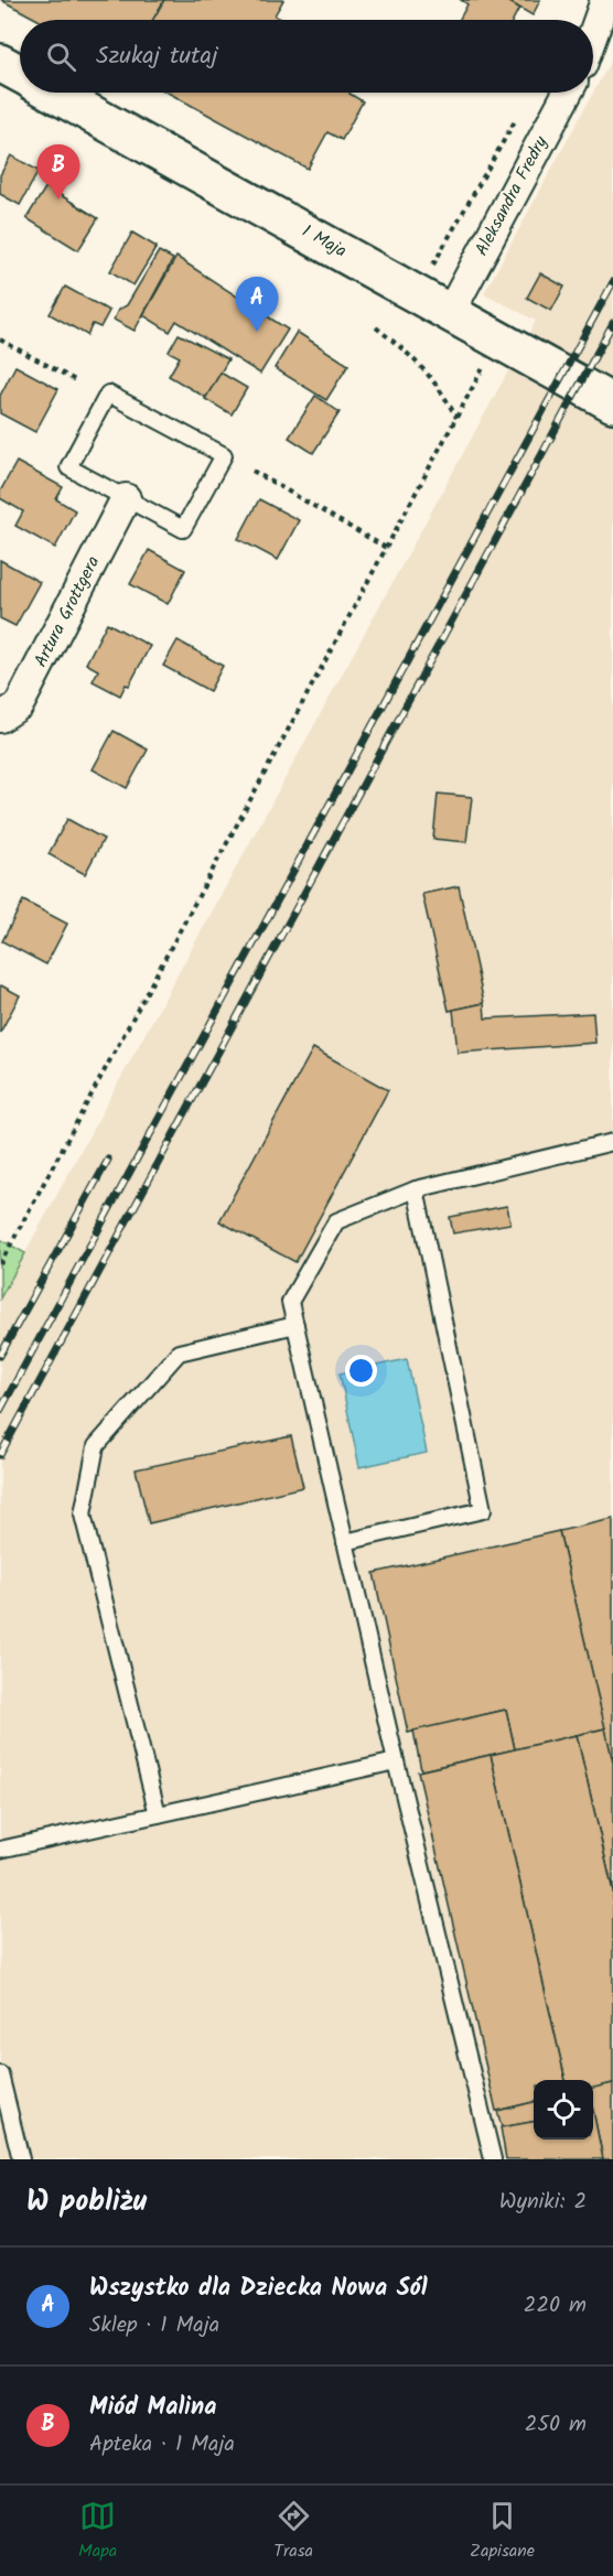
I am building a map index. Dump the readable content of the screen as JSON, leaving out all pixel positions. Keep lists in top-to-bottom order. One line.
{"streets":{"street":["Aleksandra Fredry","1 Maja","Artura Grottgera"]},"crossings":[["Aleksandra Fredry","1 Maja"]],"page":{"search":"Szukaj tutaj","pins":["B","A"],"heading":["W pobliżu","Wyniki: 2"],"list":[{"mark":"A","name":"Wszystko dla Dziecka Nowa Sól","note":"Sklep · 1 Maja","value":"220 m"},{"mark":"B","name":"Miód Malina","note":"Apteka · 1 Maja","value":"250 m"}],"nav":["Mapa","Trasa","Zapisane"]}}
